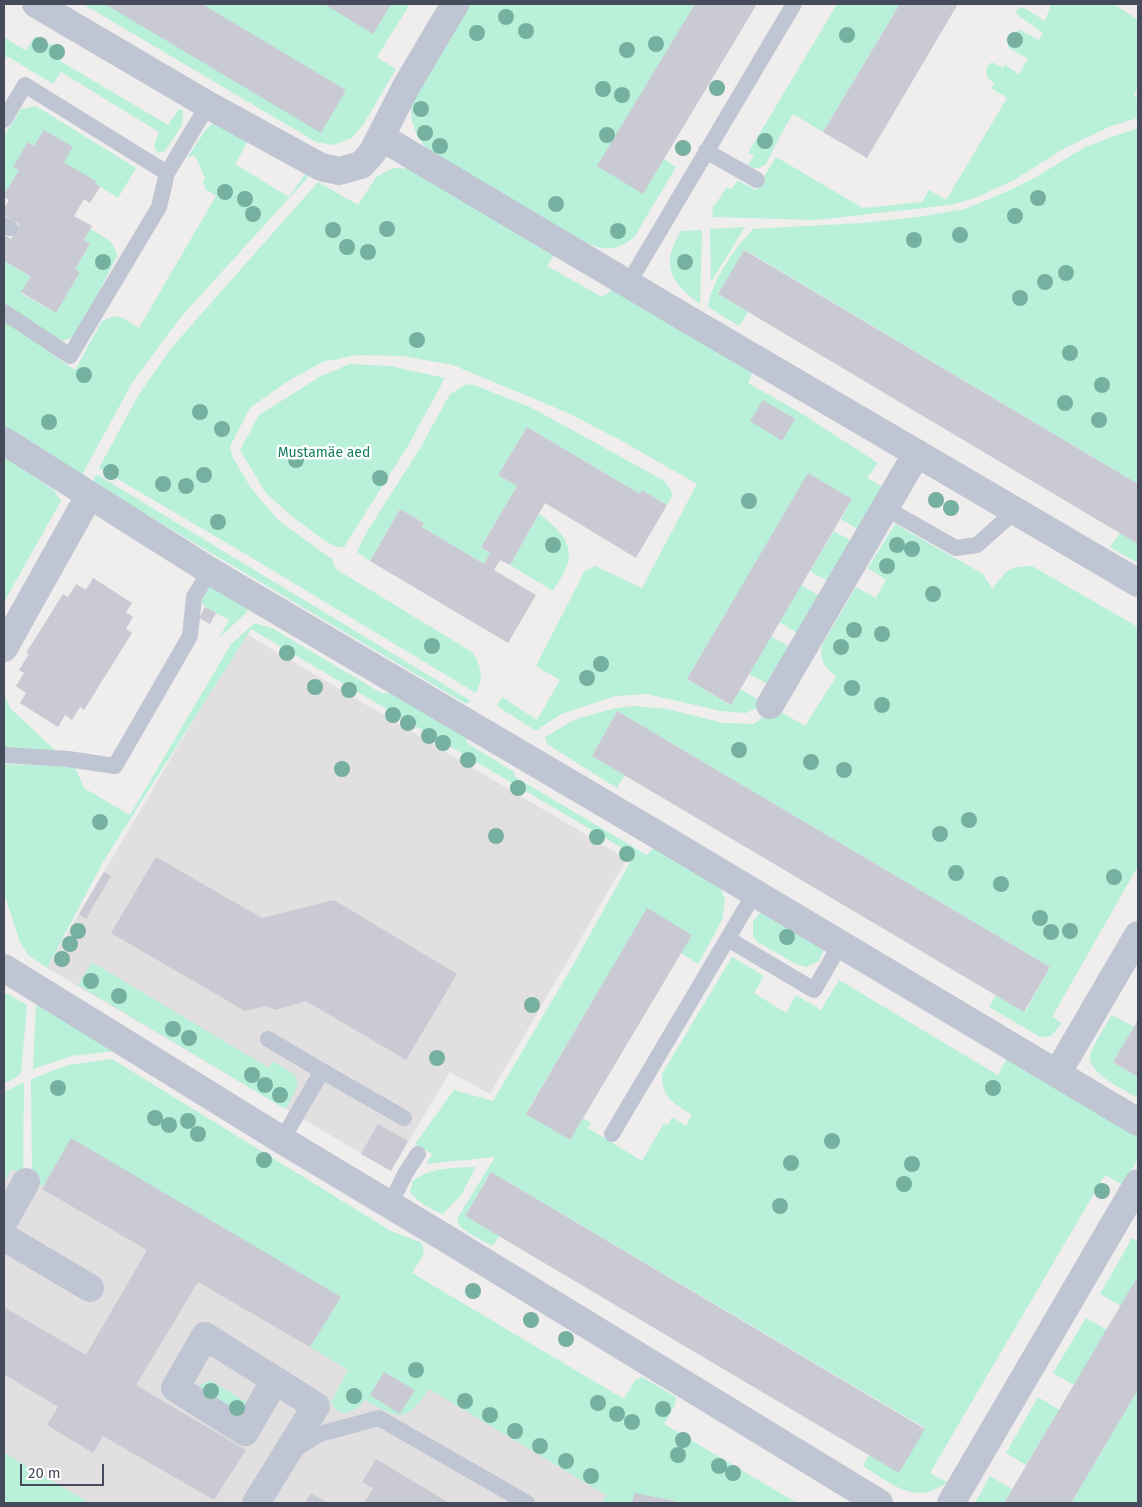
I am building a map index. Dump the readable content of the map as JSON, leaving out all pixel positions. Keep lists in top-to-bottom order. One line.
{"parks":["Mustamäe aed"],"scale_bar":"20 m"}
